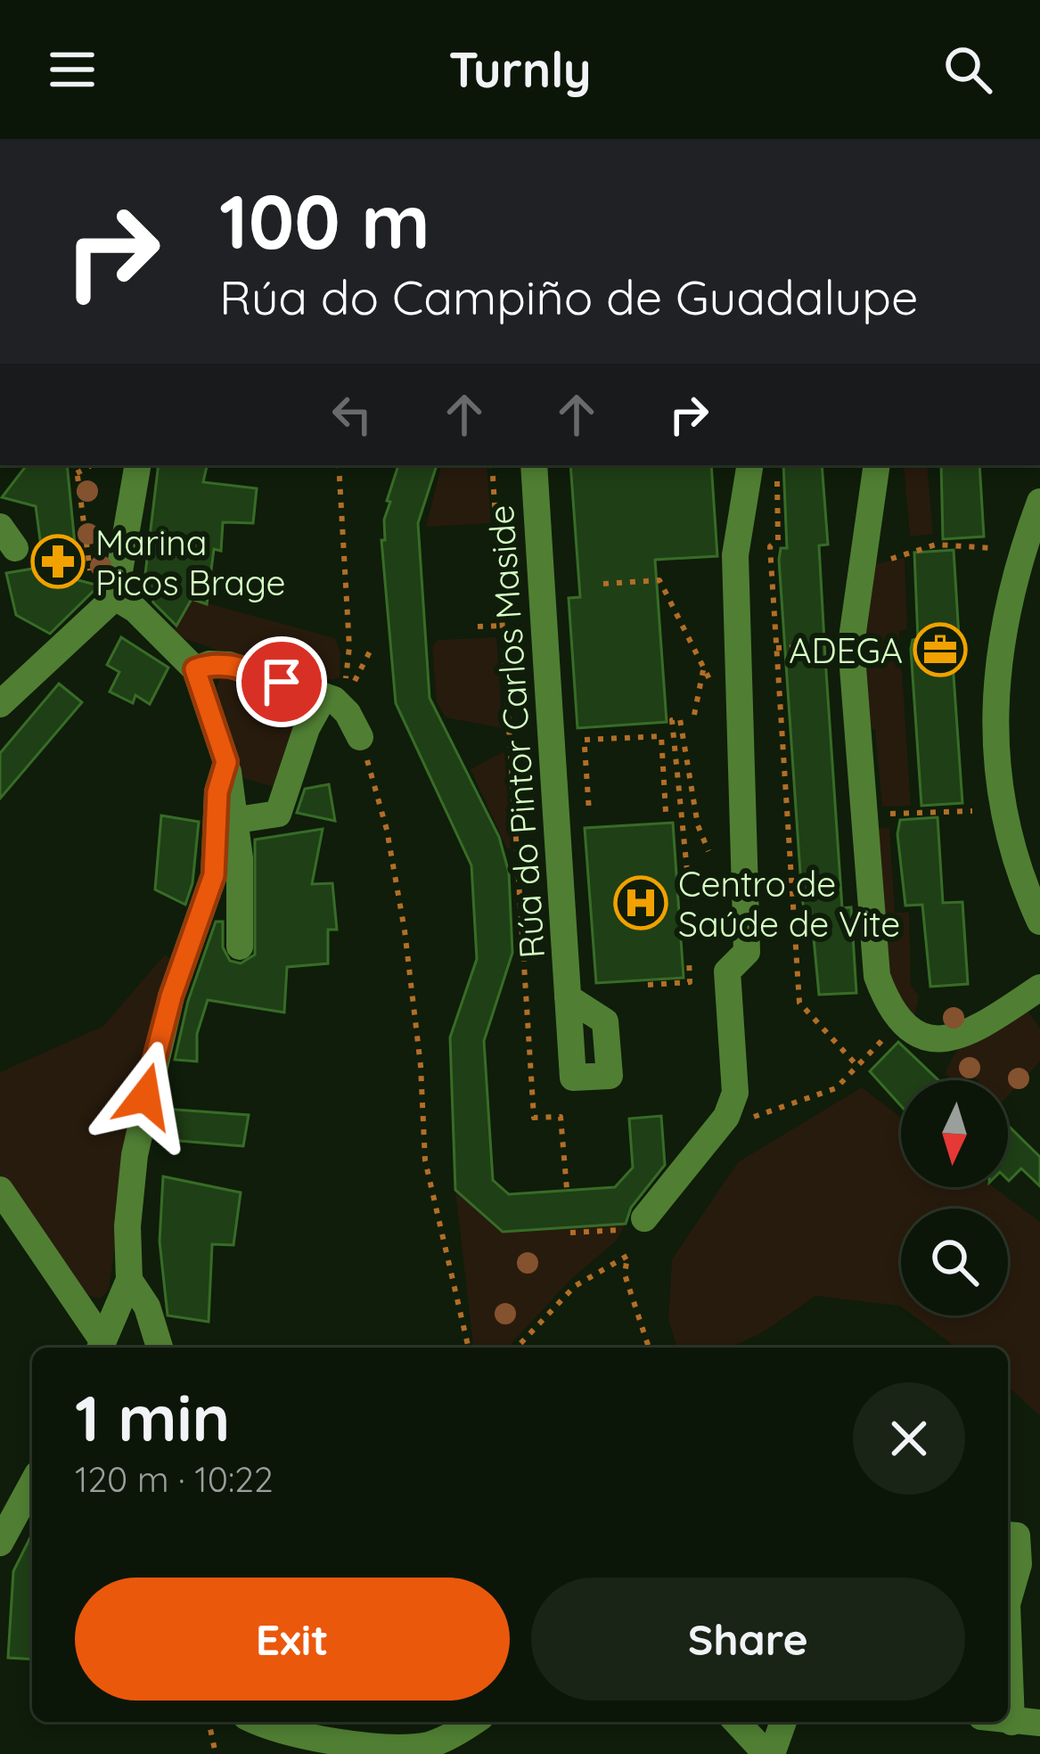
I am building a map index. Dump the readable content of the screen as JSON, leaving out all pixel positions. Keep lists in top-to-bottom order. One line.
{"streets":{"street":["Rúa do Pintor Carlos Maside"]},"places":{"pharmacy":["Marina Picos Brage"],"office":["ADEGA"],"hospital":["Centro de Saúde de Vite"]},"north":"bottom","page":{"header":"Turnly","turn":["100 m","Rúa do Campiño de Guadalupe"],"heading":["1 min","120 m · 10:22"],"buttons":["Exit","Share"]}}
